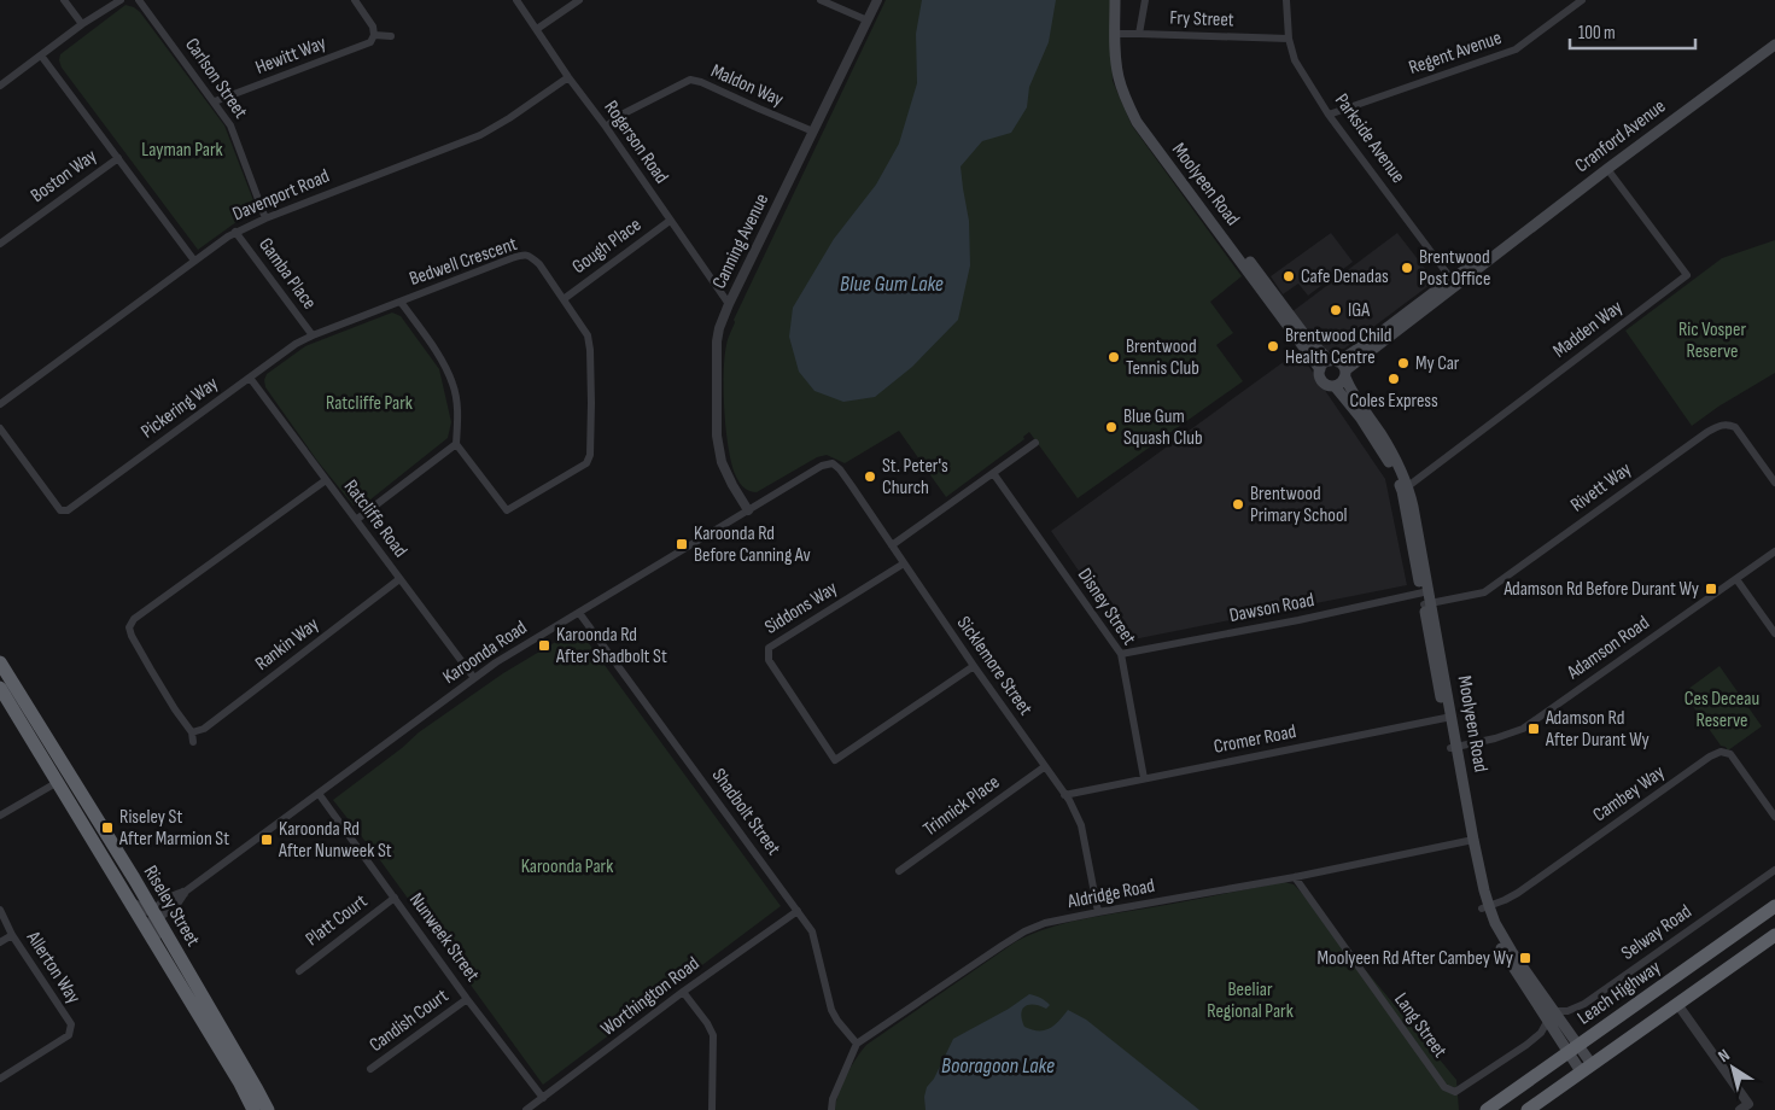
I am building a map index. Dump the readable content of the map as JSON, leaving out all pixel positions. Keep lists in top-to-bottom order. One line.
{"streets":{"highway":["Riseley Street","Leach Highway"],"main road":["Cranford Avenue","Moolyeen Road"],"street":["Fry Street","Regent Avenue","Hewitt Way","Carlson Street","Maldon Way","Parkside Avenue","Rogerson Road","Boston Way","Davenport Road","Canning Avenue","Gough Place","Bedwell Crescent","Gamba Place","Madden Way","Pickering Way","Rivett Way","Ratcliffe Road","Disney Street","Siddons Way","Dawson Road","Rankin Way","Adamson Road","Karoonda Road","Sicklemore Street","Cromer Road","Cambey Way","Trinnick Place","Shadbolt Street","Aldridge Road","Platt Court","Selway Road","Nunweek Street","Allerton Way","Worthington Road","Candish Court","Lang Street"]},"crossings":[["Fry Street","Parkside Avenue"],["Fry Street","Moolyeen Road"],["Regent Avenue","Parkside Avenue"],["Hewitt Way","Carlson Street"],["Carlson Street","Davenport Road"],["Maldon Way","Rogerson Road"],["Maldon Way","Canning Avenue"],["Cranford Avenue","Parkside Avenue"],["Cranford Avenue","Moolyeen Road"],["Cranford Avenue","Madden Way"],["Rogerson Road","Davenport Road"],["Rogerson Road","Canning Avenue"],["Rogerson Road","Gough Place"],["Moolyeen Road","Madden Way"],["Moolyeen Road","Rivett Way"],["Moolyeen Road","Dawson Road"],["Moolyeen Road","Adamson Road"],["Moolyeen Road","Cromer Road"],["Moolyeen Road","Cambey Way"],["Moolyeen Road","Aldridge Road"],["Moolyeen Road","Selway Road"],["Moolyeen Road","Leach Highway"],["Moolyeen Road","Lang Street"],["Davenport Road","Gamba Place"],["Canning Avenue","Karoonda Road"],["Gough Place","Bedwell Crescent"],["Bedwell Crescent","Gamba Place"],["Bedwell Crescent","Pickering Way"],["Gamba Place","Pickering Way"],["Pickering Way","Ratcliffe Road"],["Ratcliffe Road","Rankin Way"],["Ratcliffe Road","Karoonda Road"],["Disney Street","Dawson Road"],["Disney Street","Cromer Road"],["Siddons Way","Sicklemore Street"],["Karoonda Road","Sicklemore Street"],["Karoonda Road","Shadbolt Street"],["Karoonda Road","Riseley Street"],["Karoonda Road","Nunweek Street"],["Sicklemore Street","Cromer Road"],["Sicklemore Street","Trinnick Place"],["Sicklemore Street","Aldridge Road"],["Shadbolt Street","Aldridge Road"],["Shadbolt Street","Worthington Road"],["Aldridge Road","Lang Street"],["Platt Court","Nunweek Street"],["Nunweek Street","Worthington Road"],["Nunweek Street","Candish Court"]],"water":["Blue Gum Lake","Booragoon Lake"],"parks":["Layman Park","Ric Vosper Reserve","Ratcliffe Park","Ces Deceau Reserve","Karoonda Park","Beeliar Regional Park"],"places":{"other":["Brentwood Post Office","Cafe Denadas","IGA","Brentwood Child Health Centre","Brentwood Tennis Club","My Car","Coles Express","Blue Gum Squash Club","St. Peter's Church","Brentwood Primary School"],"transit":["Karoonda Rd Before Canning Av","Adamson Rd Before Durant Wy","Karoonda Rd After Shadbolt St","Adamson Rd After Durant Wy","Riseley St After Marmion St","Karoonda Rd After Nunweek St","Moolyeen Rd After Cambey Wy"]},"scale_bar":"100 m","north":"top left"}
